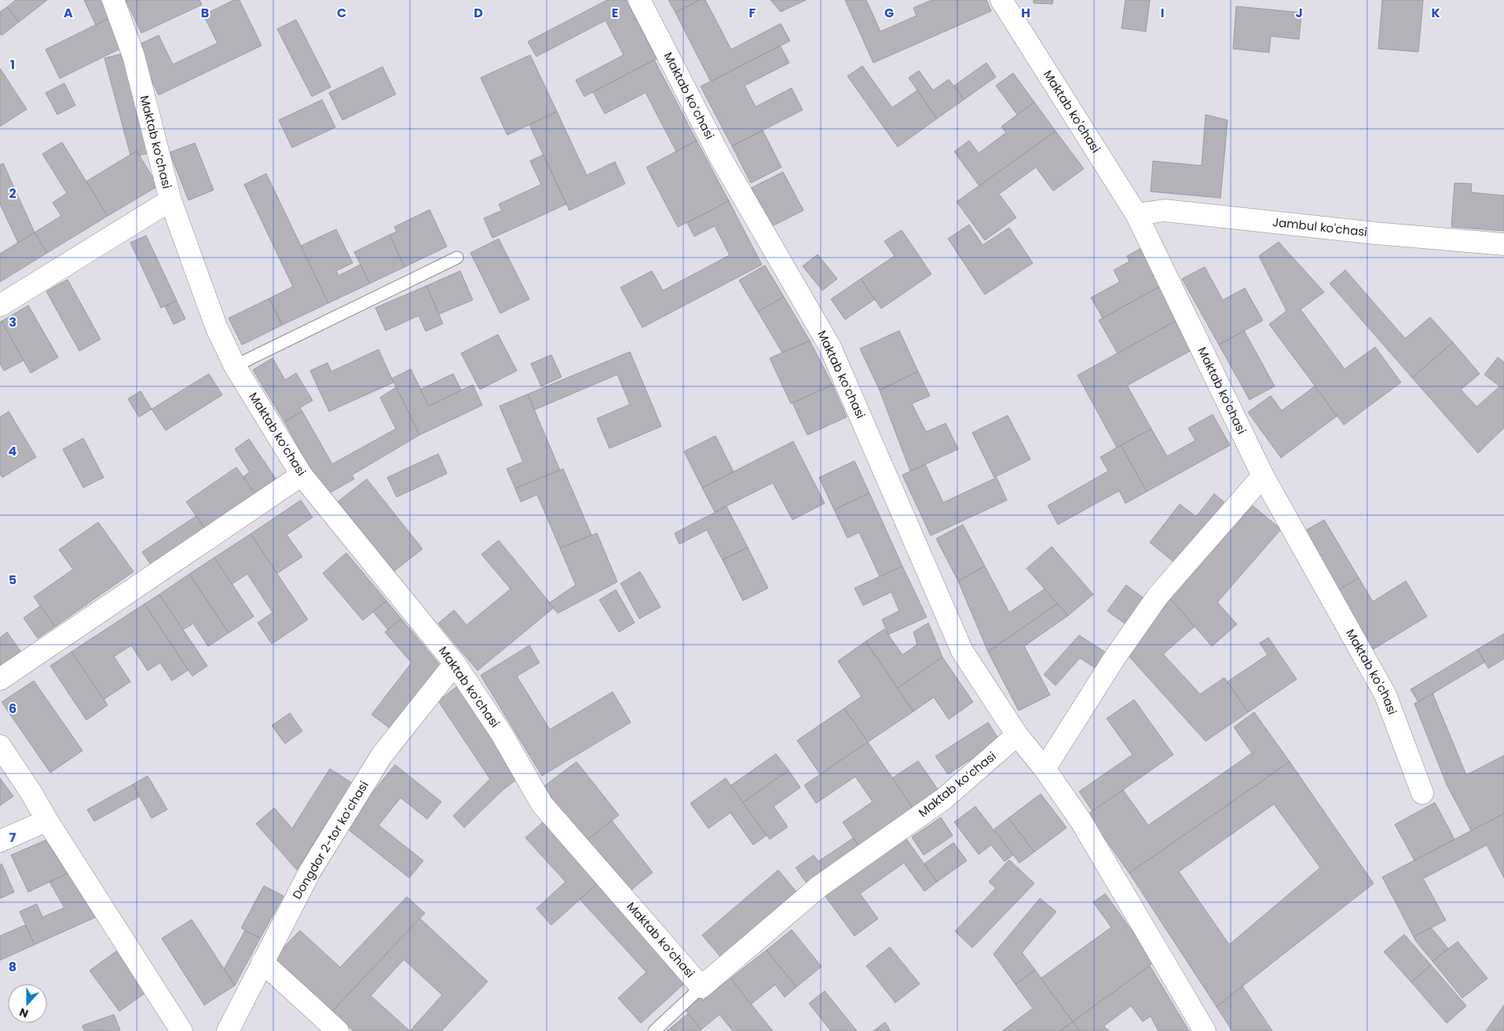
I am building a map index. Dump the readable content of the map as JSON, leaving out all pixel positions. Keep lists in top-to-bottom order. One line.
{"streets":{"street":["Maktab koʻchasi","Maktab ko'chasi","Jambul ko'chasi","Dongdor 2-tor koʼchasi"]},"crossings":[["Maktab koʻchasi","Dongdor 2-tor koʼchasi"],["Maktab ko'chasi","Jambul ko'chasi"]],"north":"bottom","grid":{"columns":["A","B","C","D","E","F","G","H","I","J","K"],"rows":["1","2","3","4","5","6","7","8"]}}
